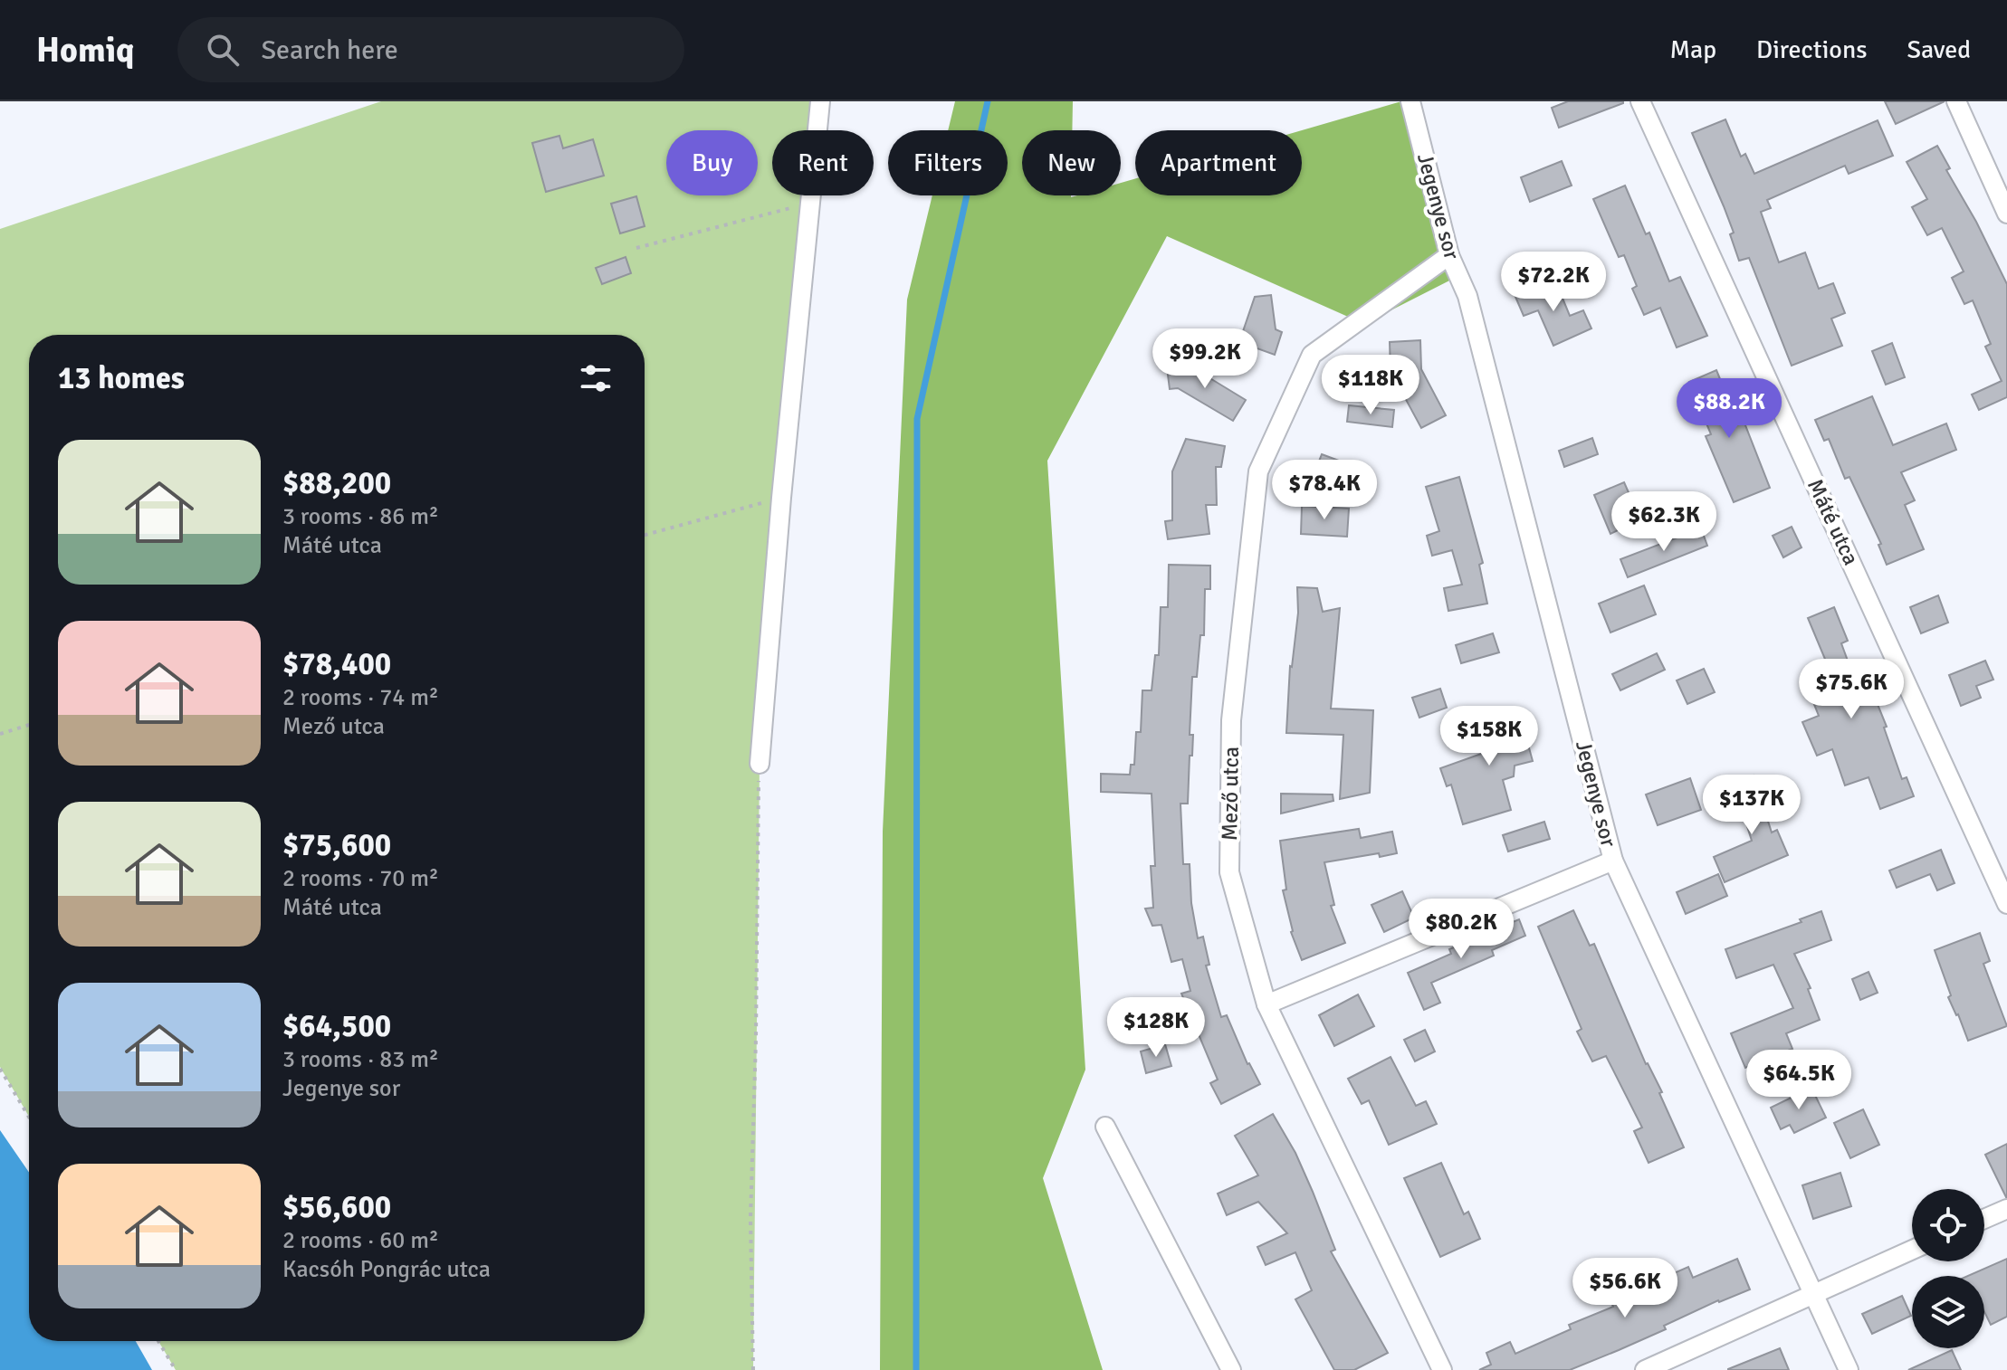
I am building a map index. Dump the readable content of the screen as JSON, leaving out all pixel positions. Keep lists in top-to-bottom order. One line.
{"streets":{"street":["Jegenye sor","Máté utca","Mező utca"]},"crossings":[["Jegenye sor","Mező utca"]],"page":{"header":"Homiq","search":"Search here","nav":["Map","Directions","Saved"],"chip":["Buy","Rent","Filters","New","Apartment"],"price":["$72.2K","$99.2K","$118K","$88.2K","$78.4K","$62.3K","$75.6K","$158K","$137K","$80.2K","$128K","$64.5K","$56.6K"],"heading":"13 homes","list":[{"name":"$88,200","note":"3 rooms · 86 m² · Máté utca"},{"name":"$78,400","note":"2 rooms · 74 m² · Mező utca"},{"name":"$75,600","note":"2 rooms · 70 m² · Máté utca"},{"name":"$64,500","note":"3 rooms · 83 m² · Jegenye sor"},{"name":"$56,600","note":"2 rooms · 60 m² · Kacsóh Pongrác utca"}]}}
